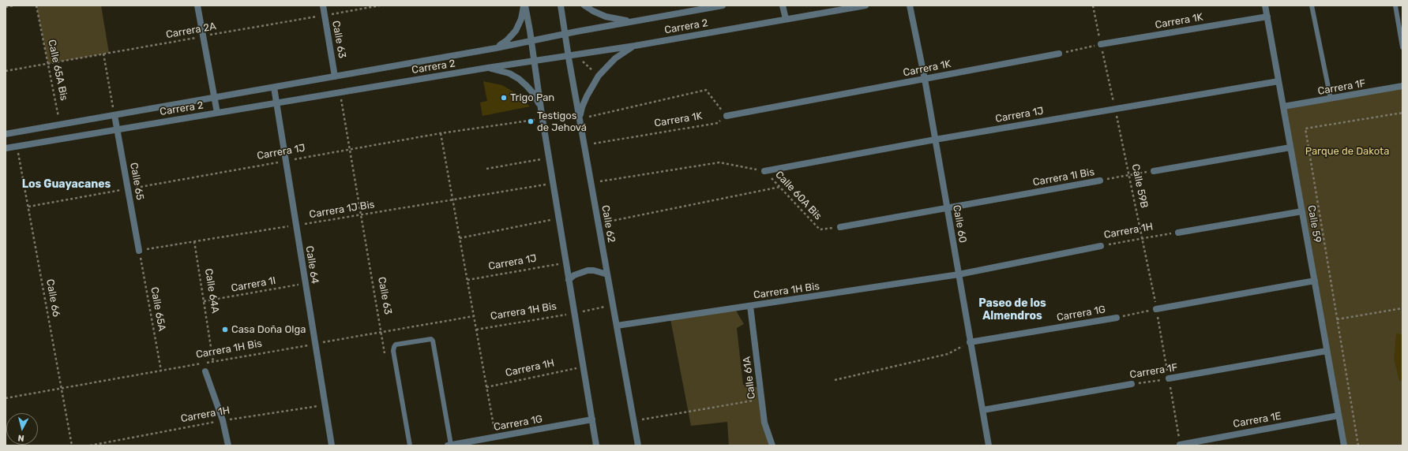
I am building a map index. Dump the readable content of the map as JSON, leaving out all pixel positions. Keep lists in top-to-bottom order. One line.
{"streets":{"street":["Carrera 1K","Carrera 2","Calle 63","Carrera 1F","Carrera 1J","Carrera 1I Bis","Calle 65","Calle 62","Calle 60","Calle 59","Carrera 1H","Calle 64","Carrera 1H Bis","Carrera 1G","Calle 61A","Carrera 1E"],"path":["Carrera 2A","Calle 65A Bis","Calle 59B","Calle 60A Bis","Carrera 1J Bis","Carrera 1I","Calle 64A","Calle 66","Calle 65A"]},"crossings":[["Carrera 1K","Calle 59B"],["Carrera 1K","Calle 60"],["Carrera 1K","Calle 59"],["Carrera 2","Calle 63"],["Carrera 2","Calle 65A Bis"],["Carrera 2","Calle 65"],["Carrera 2","Calle 62"],["Carrera 2","Calle 64"],["Carrera 2A","Calle 63"],["Carrera 2A","Calle 65A Bis"],["Calle 63","Carrera 1J"],["Calle 63","Carrera 1J Bis"],["Calle 63","Carrera 1H Bis"],["Carrera 1F","Calle 59B"],["Carrera 1F","Calle 60"],["Carrera 1F","Calle 59"],["Carrera 1J","Calle 65"],["Carrera 1J","Calle 59B"],["Carrera 1J","Calle 60A Bis"],["Carrera 1J","Calle 60"],["Carrera 1J","Calle 59"],["Carrera 1J","Calle 64"],["Carrera 1J","Calle 66"],["Carrera 1I Bis","Calle 59B"],["Carrera 1I Bis","Calle 60A Bis"],["Carrera 1I Bis","Calle 60"],["Calle 65","Carrera 1J Bis"],["Calle 65","Calle 65A"],["Calle 59B","Carrera 1H"],["Calle 59B","Carrera 1G"],["Calle 59B","Carrera 1E"],["Carrera 1J Bis","Calle 64"],["Carrera 1J Bis","Calle 64A"],["Carrera 1J Bis","Calle 65A"],["Calle 62","Carrera 1H Bis"],["Calle 60","Carrera 1H"],["Calle 60","Carrera 1H Bis"],["Calle 60","Carrera 1G"],["Calle 59","Carrera 1E"],["Carrera 1H","Calle 64"],["Carrera 1H","Carrera 1H Bis"],["Calle 64","Carrera 1I"],["Calle 64","Carrera 1H Bis"],["Carrera 1I","Calle 64A"],["Calle 64A","Carrera 1H Bis"],["Carrera 1H Bis","Calle 66"],["Carrera 1H Bis","Calle 65A"],["Carrera 1H Bis","Calle 61A"]],"districts":["Los Guayacanes","Paseo de los Almendros"],"parks":["Parque de Dakota"],"places":["Trigo Pan","Testigos de Jehová","Casa Doña Olga"],"north":"bottom"}
